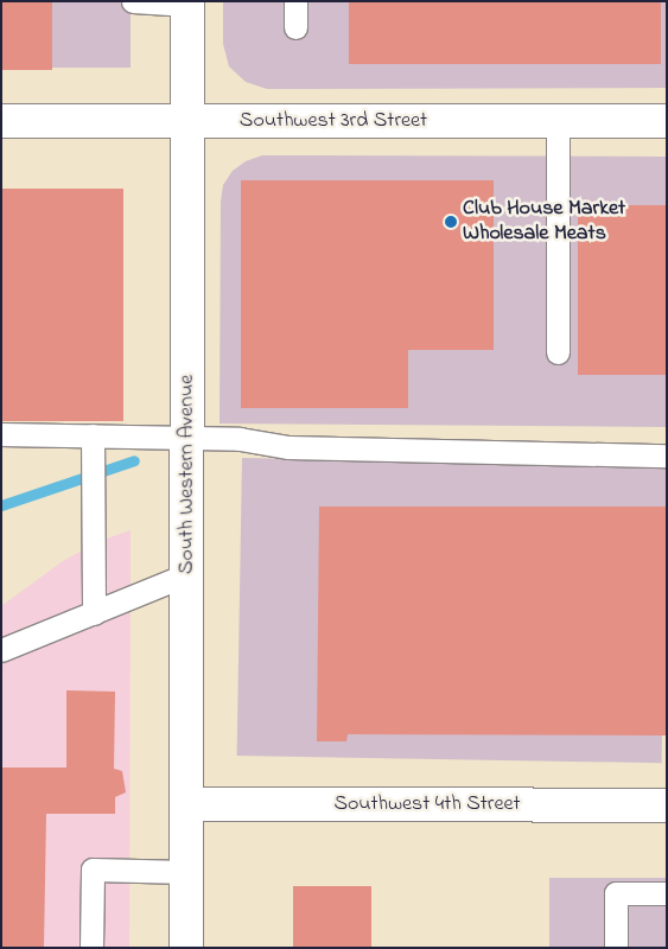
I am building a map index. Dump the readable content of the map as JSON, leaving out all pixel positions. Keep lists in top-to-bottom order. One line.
{"streets":{"main road":["Southwest 3rd Street","South Western Avenue","Southwest 4th Street"]},"crossings":[["Southwest 3rd Street","South Western Avenue"],["South Western Avenue","Southwest 4th Street"]],"places":["Club House Market Wholesale Meats"]}
